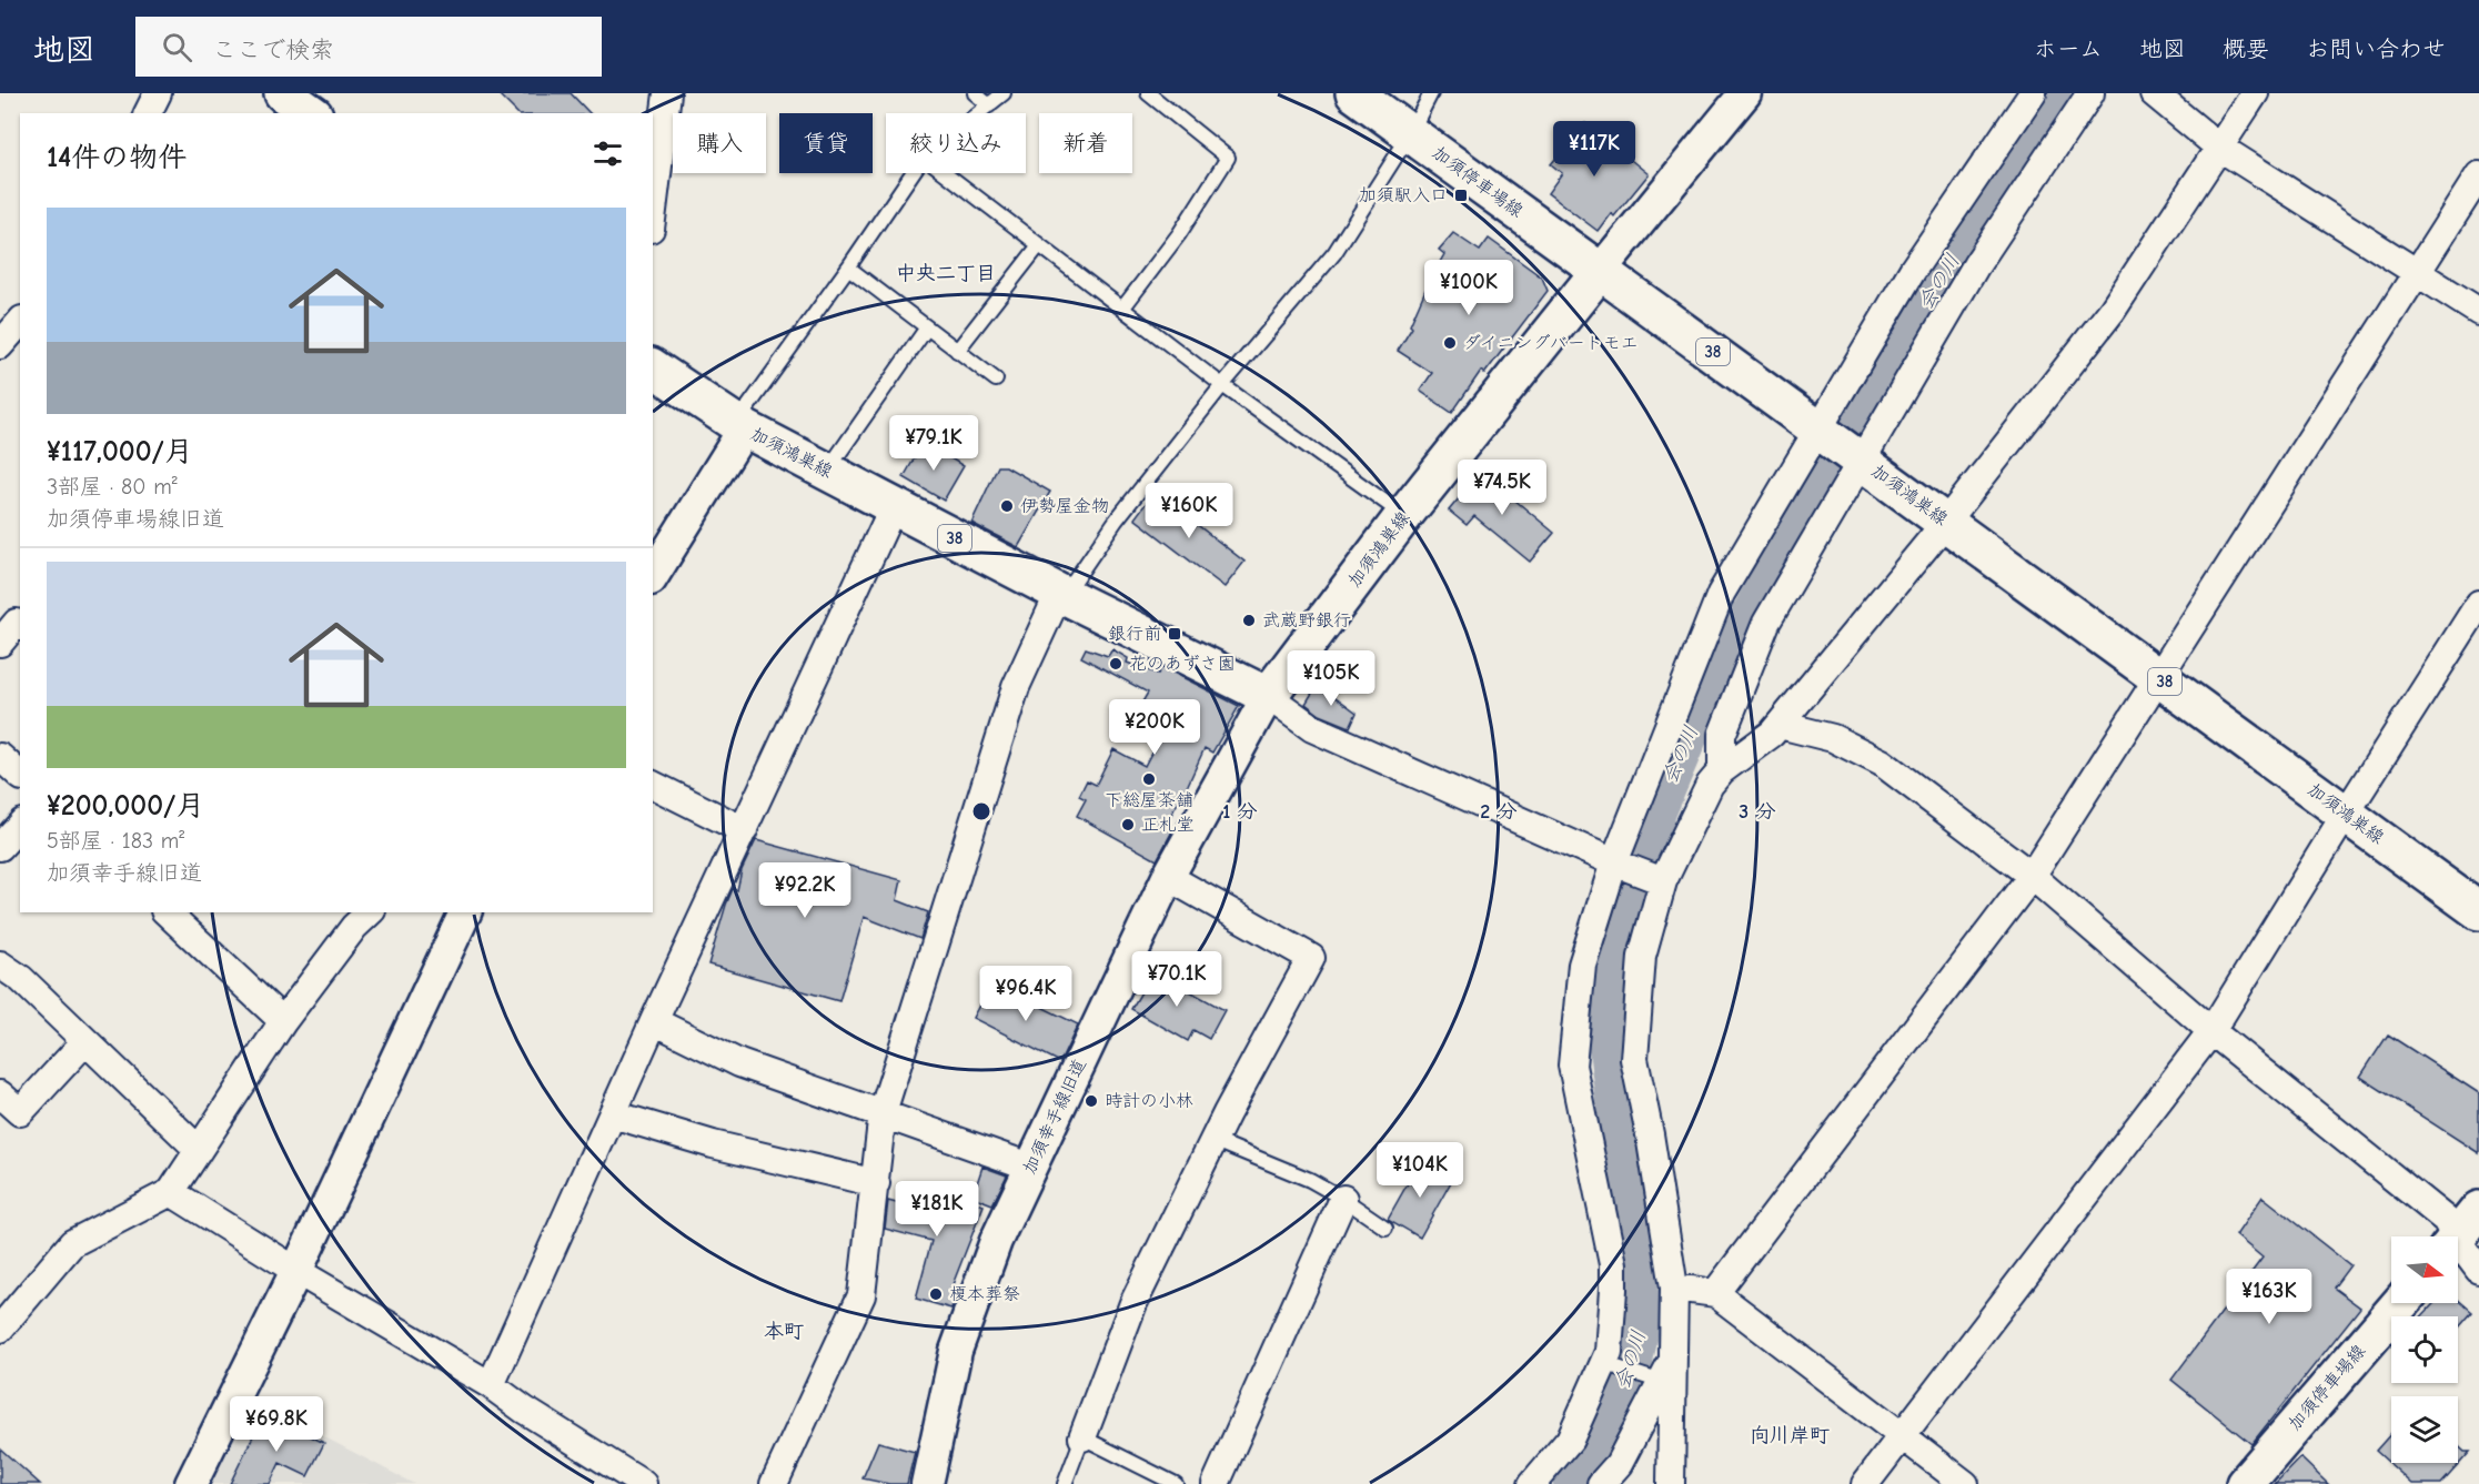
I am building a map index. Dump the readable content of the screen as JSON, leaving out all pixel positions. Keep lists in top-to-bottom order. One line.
{"streets":{"main road":["加須停車場線","38","加須鴻巣線"],"street":["加須幸手線旧道"]},"crossings":[["加須停車場線","加須鴻巣線"],["加須鴻巣線","加須幸手線旧道"]],"districts":["中央二丁目","本町","向川岸町"],"water":["会の川"],"places":{"transit":["加須駅入口","銀行前"],"other":["ダイニングバートモエ","伊勢屋金物","武蔵野銀行","花のあずさ園","下総屋茶舗","正札堂","時計の小林","榎本葬祭"]},"north":"right","page":{"header":"地図","search":"ここで検索","nav":["ホーム","地図","概要","お問い合わせ"],"chip":["購入","賃貸","絞り込み","新着"],"heading":"14件の物件","price":["¥117K","¥100K","¥79.1K","¥74.5K","¥160K","¥105K","¥200K","¥92.2K","¥70.1K","¥96.4K","¥104K","¥181K","¥163K","¥69.8K"],"list":[{"name":"¥117,000/月","note":"3部屋 · 80 m² · 加須停車場線旧道"},{"name":"¥200,000/月","note":"5部屋 · 183 m² · 加須幸手線旧道"}]},"rings":["1 分","2 分","3 分"]}
